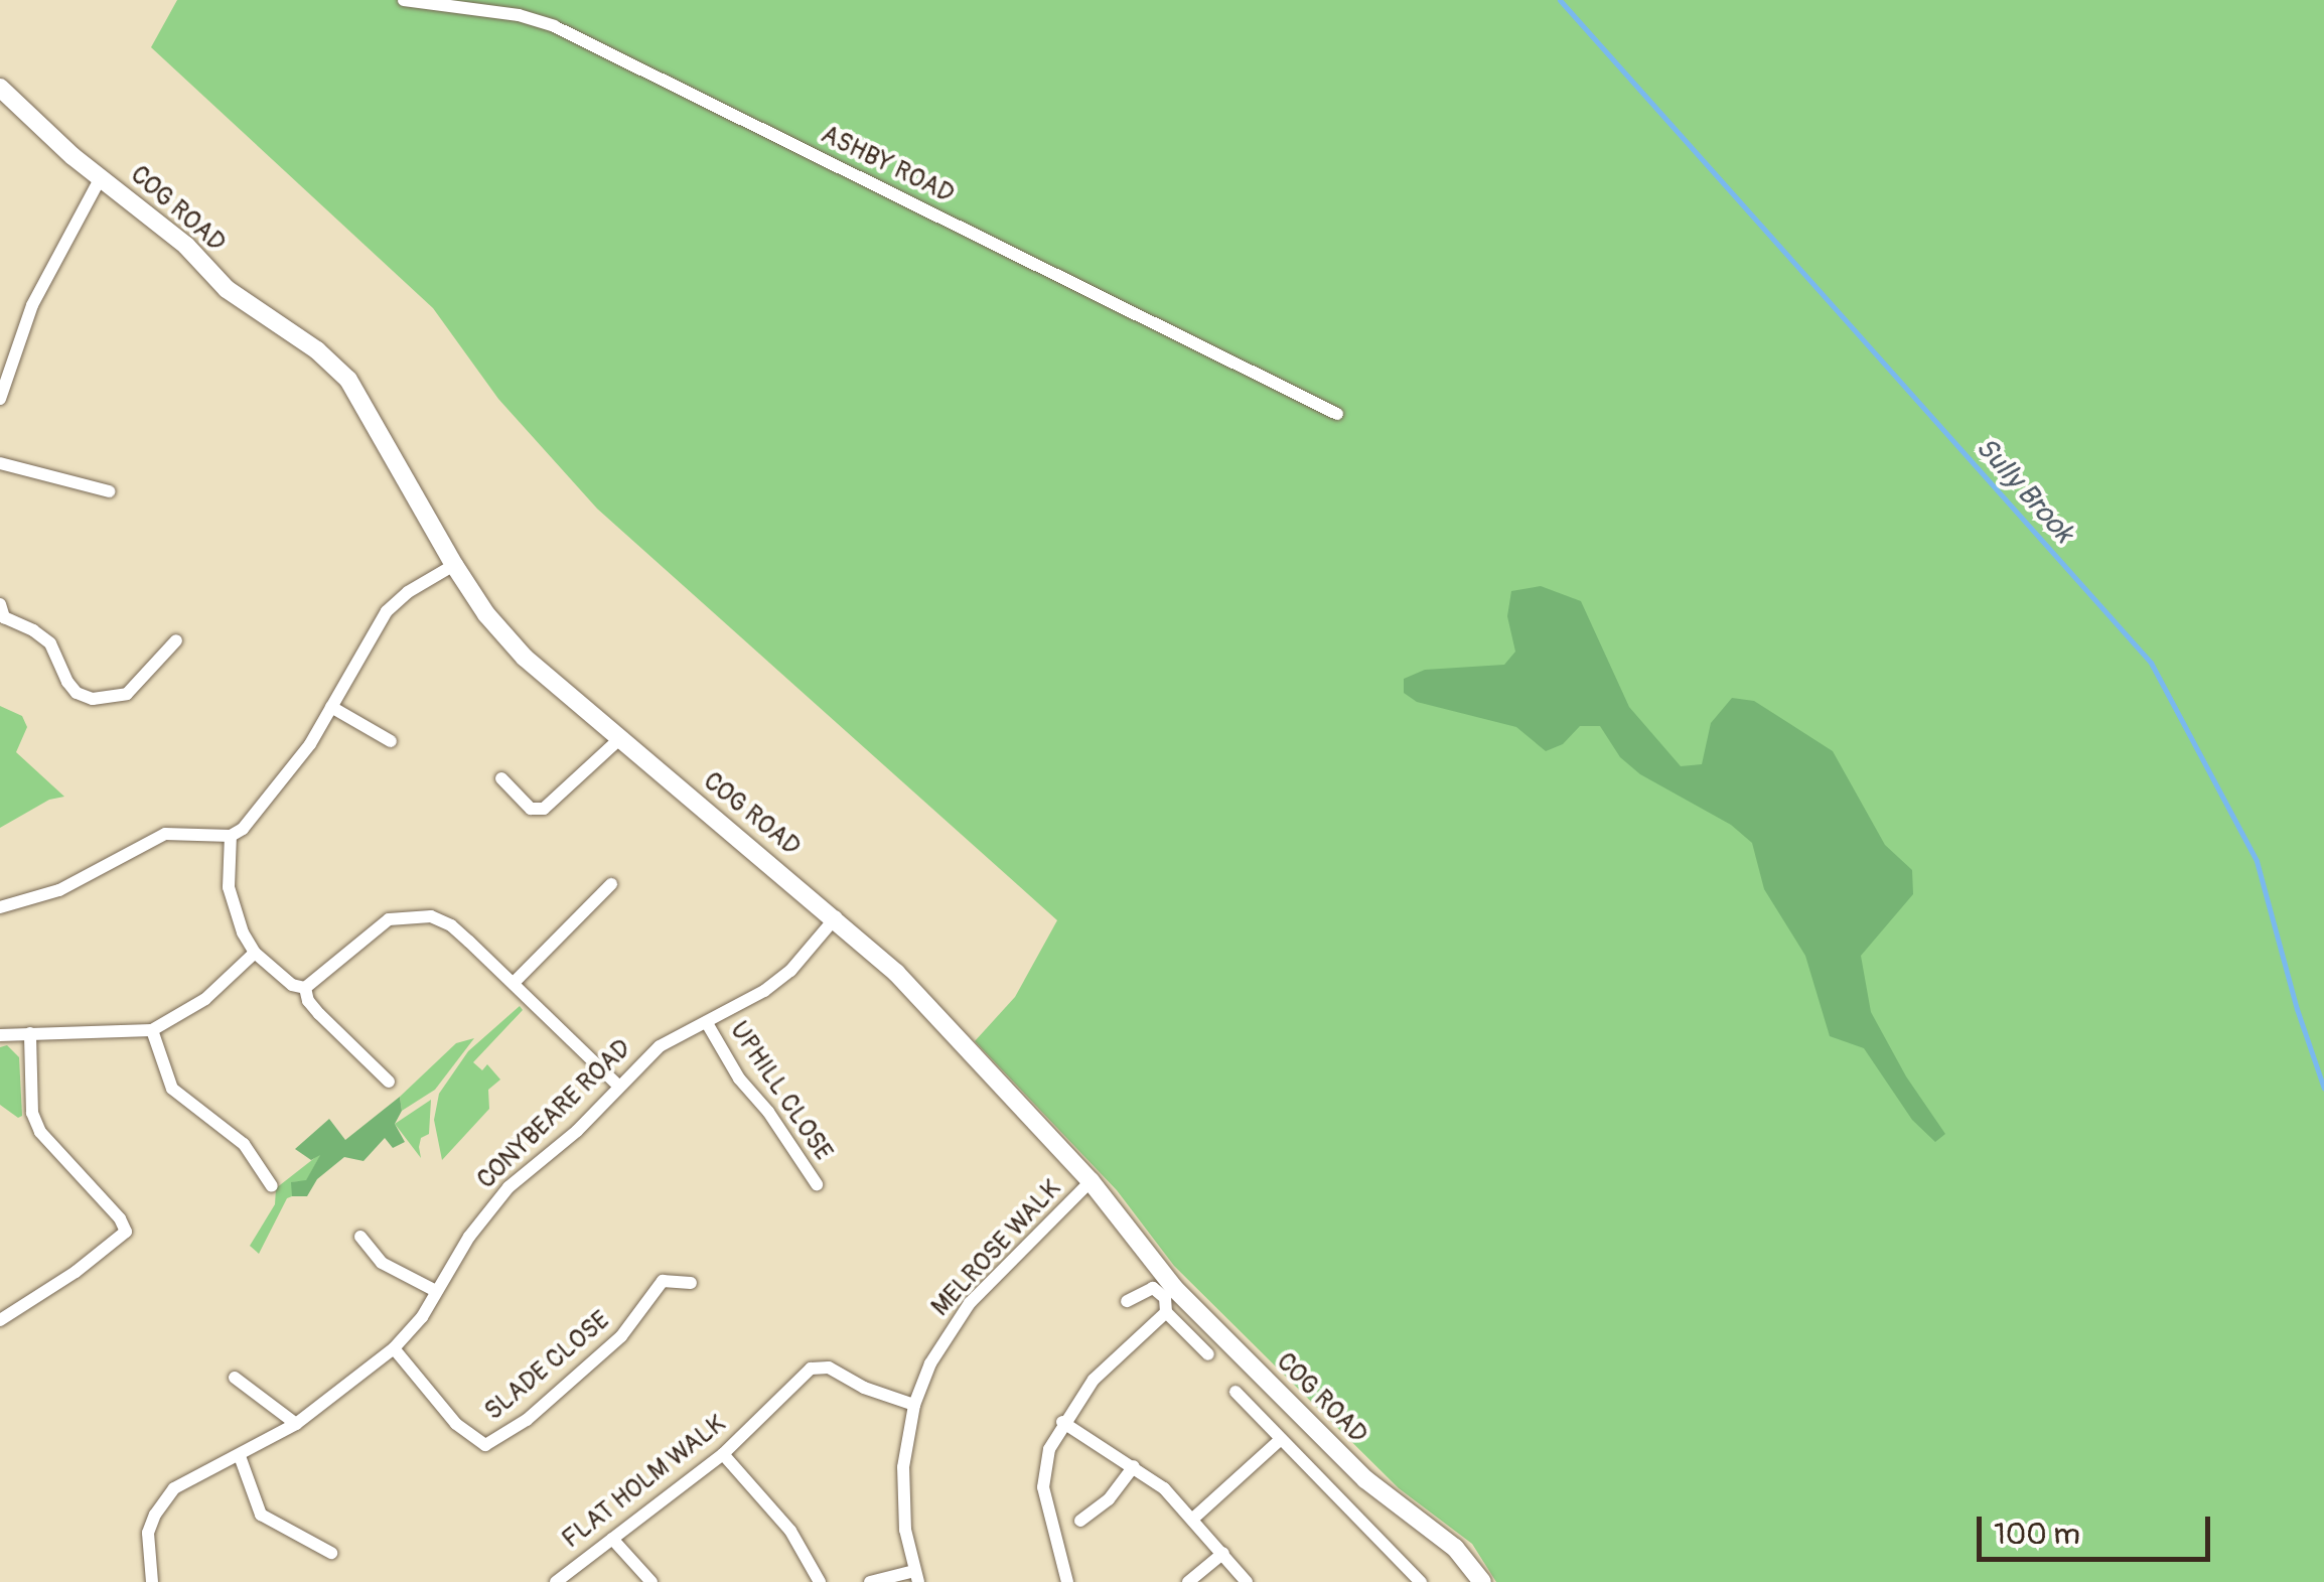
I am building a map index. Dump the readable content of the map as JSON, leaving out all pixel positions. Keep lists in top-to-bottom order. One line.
{"streets":{"street":["ASHBY ROAD","COG ROAD","UPHILL CLOSE","CONYBEARE ROAD","MELROSE WALK","SLADE CLOSE","FLAT HOLM WALK"]},"crossings":[["COG ROAD","CONYBEARE ROAD"],["COG ROAD","MELROSE WALK"],["UPHILL CLOSE","CONYBEARE ROAD"],["CONYBEARE ROAD","SLADE CLOSE"],["MELROSE WALK","FLAT HOLM WALK"]],"water":["Sully Brook"],"scale_bar":"100 m"}
